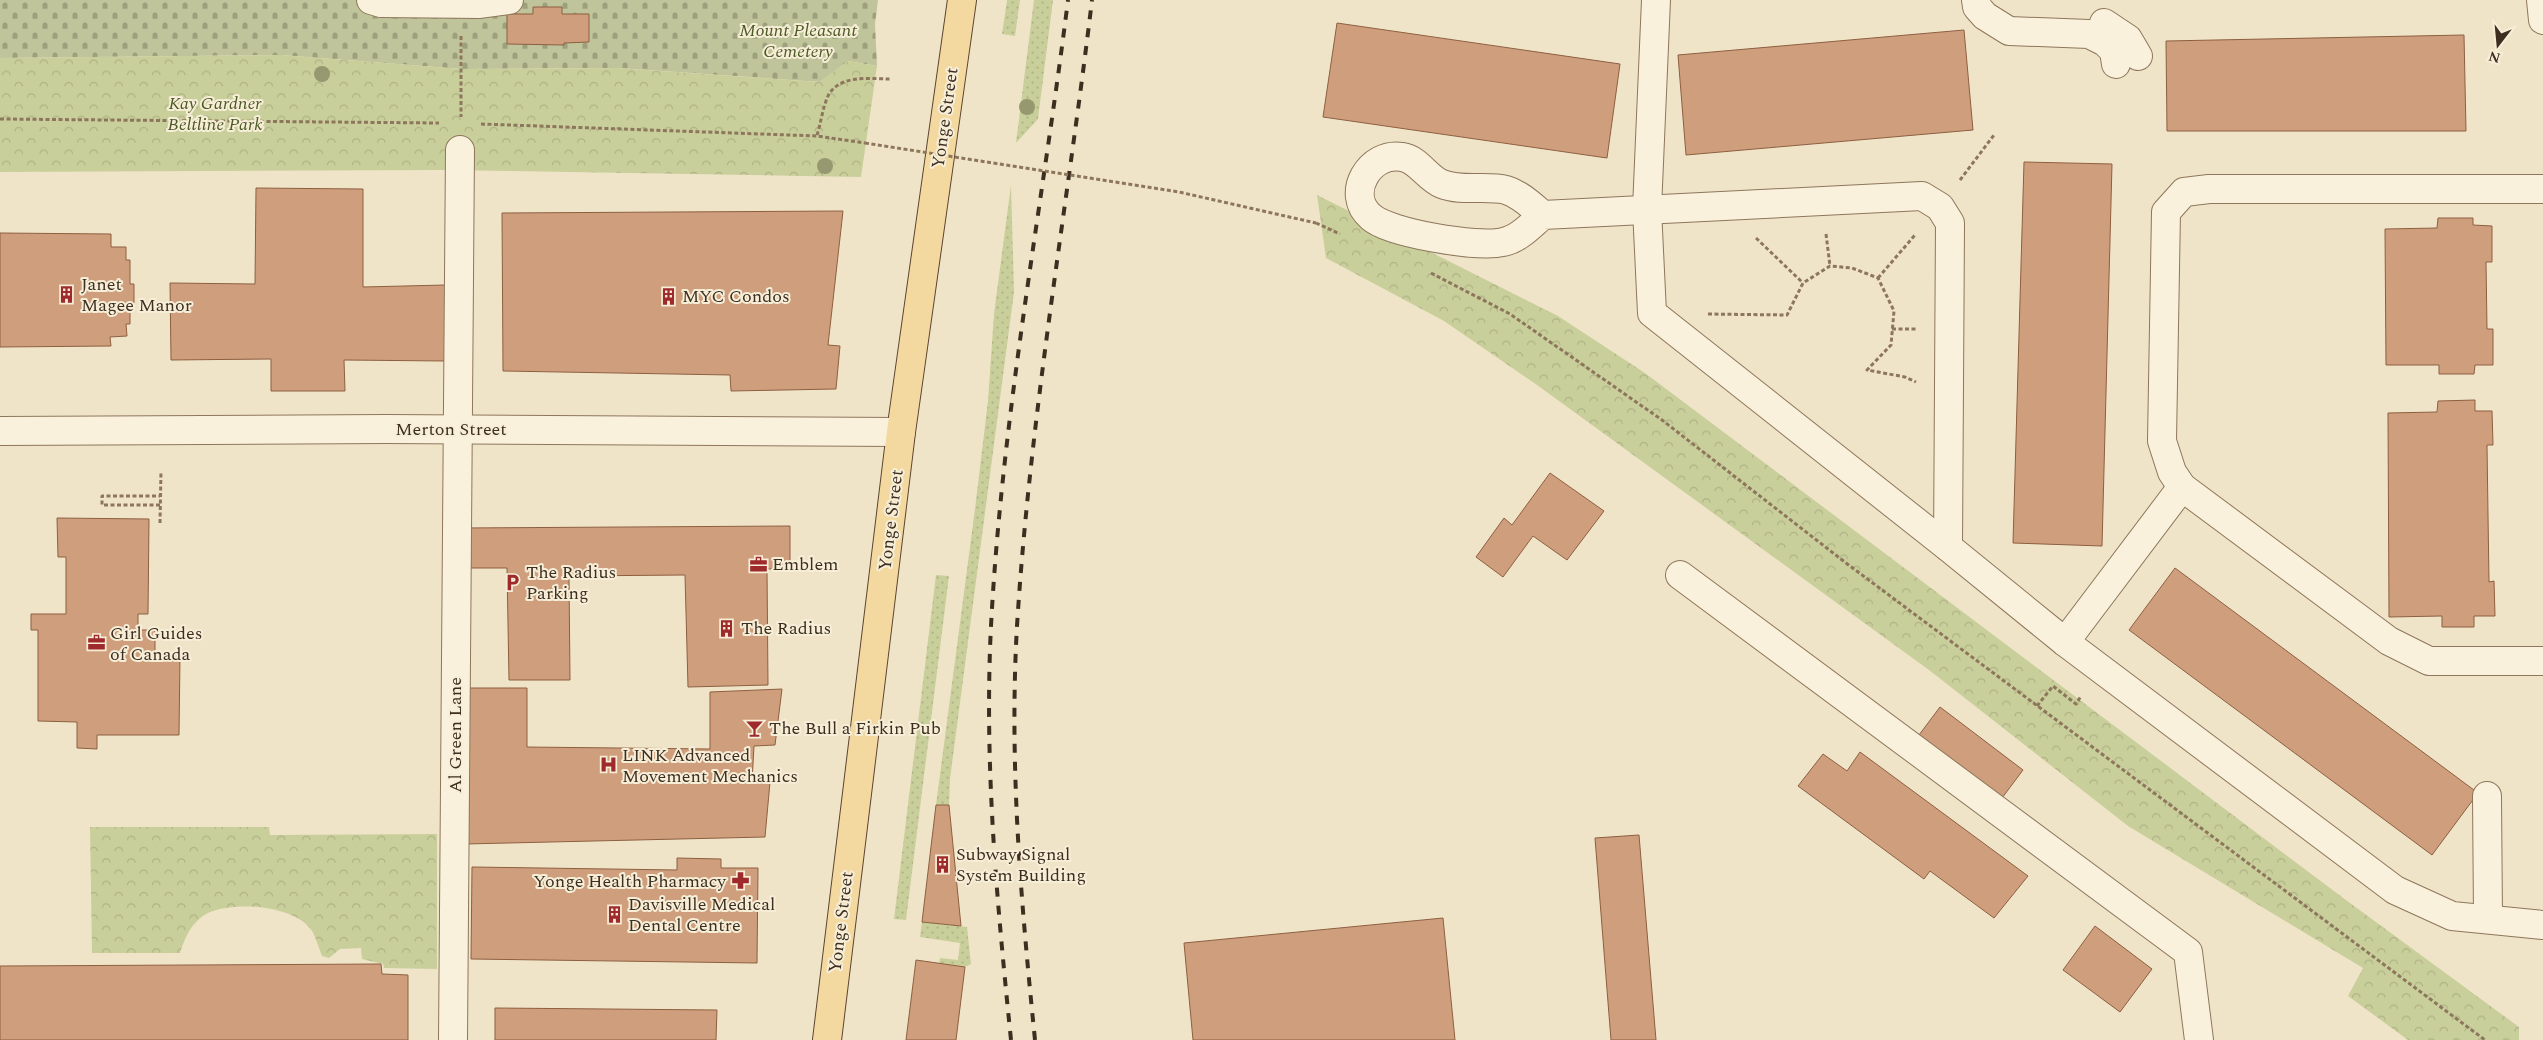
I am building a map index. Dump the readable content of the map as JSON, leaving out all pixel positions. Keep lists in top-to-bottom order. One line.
{"streets":{"main road":["Yonge Street"],"street":["Merton Street","Al Green Lane"]},"crossings":[["Yonge Street","Merton Street"],["Merton Street","Al Green Lane"]],"parks":["Mount Pleasant Cemetery","Kay Gardner Beltline Park"],"places":{"building":["Janet Magee Manor","MYC Condos","The Radius","Subway Signal System Building","Davisville Medical Dental Centre"],"office":["Emblem","Girl Guides of Canada"],"parking":["The Radius Parking"],"bar":["The Bull a Firkin Pub"],"hospital":["LINK Advanced Movement Mechanics"],"pharmacy":["Yonge Health Pharmacy"]},"north":"bottom"}
